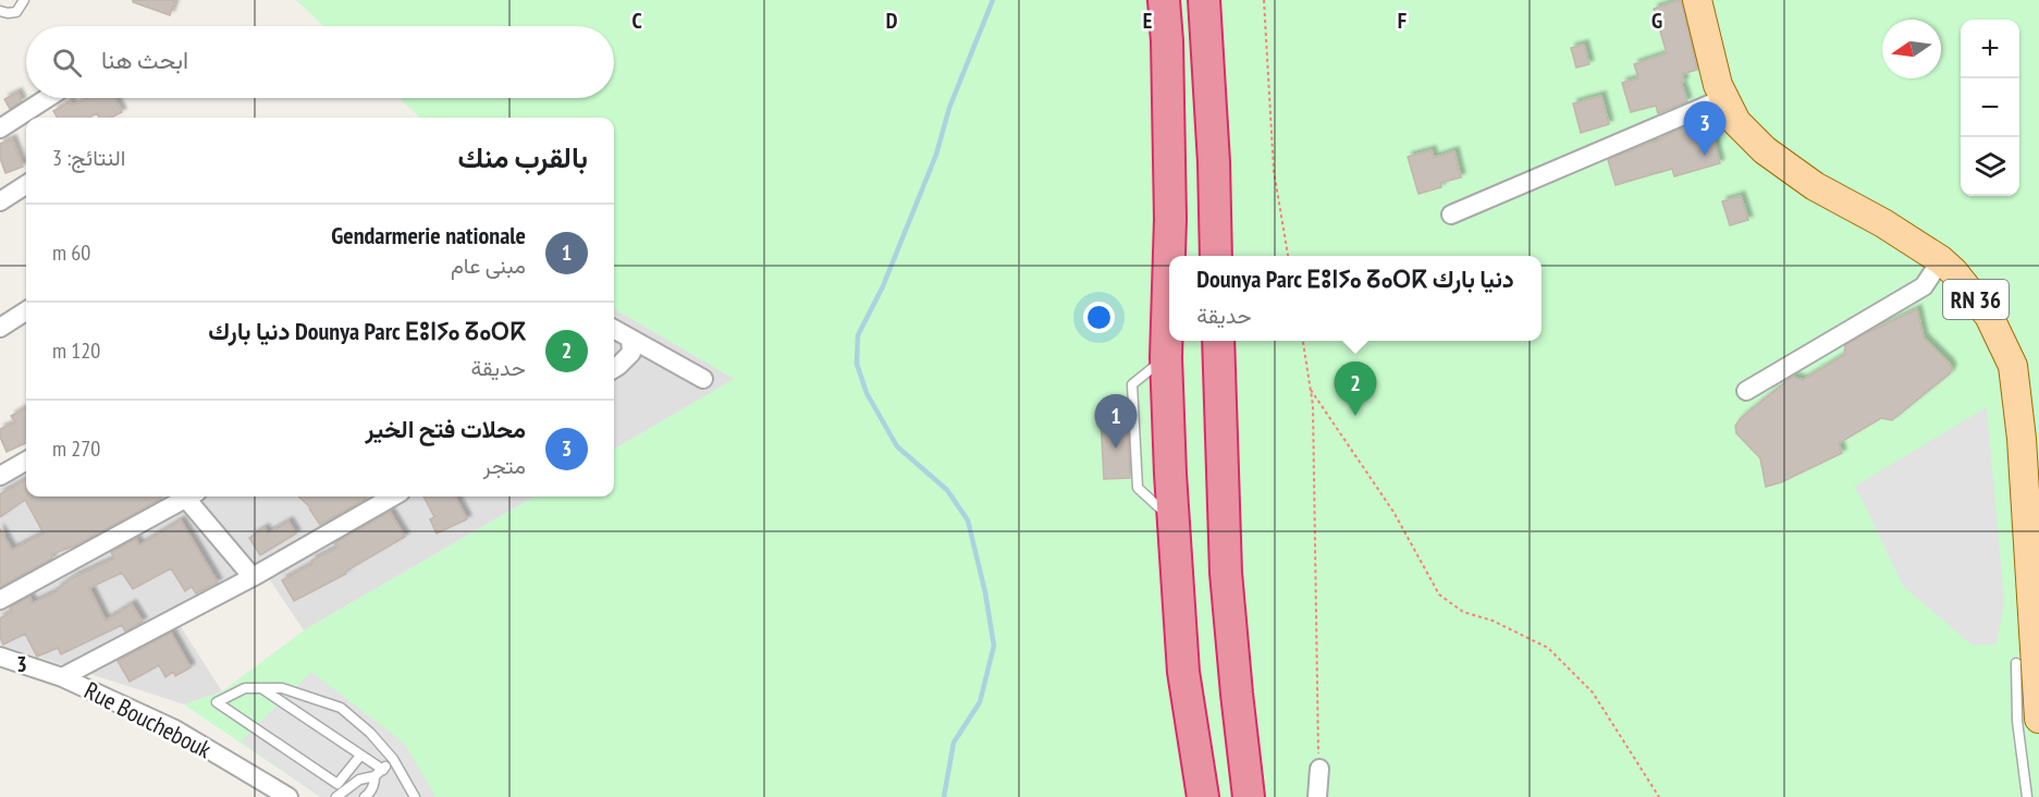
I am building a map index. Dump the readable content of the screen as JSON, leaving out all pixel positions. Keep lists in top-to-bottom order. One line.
{"streets":{"main road":["RN 36"],"street":["Rue Bouchebouk"]},"north":"left","page":{"map_buttons":["+","−"],"search":"ابحث هنا","pins":["3","2","1"],"heading":["بالقرب منك","النتائج: 3"],"list":[{"mark":"1","name":"Gendarmerie nationale","note":"مبنى عام","value":"60 m"},{"mark":"2","name":"Dounya Parc ⴹⵓⵏⵢⴰ ⵒⴰⵔⴽ دنيا بارك","note":"حديقة","value":"120 m"},{"mark":"3","name":"محلات فتح الخير","note":"متجر","value":"270 m"}],"popup":["Dounya Parc ⴹⵓⵏⵢⴰ ⵒⴰⵔⴽ دنيا بارك","حديقة"]},"grid":{"columns":["C","D","E","F","G"],"rows":["3"]}}
